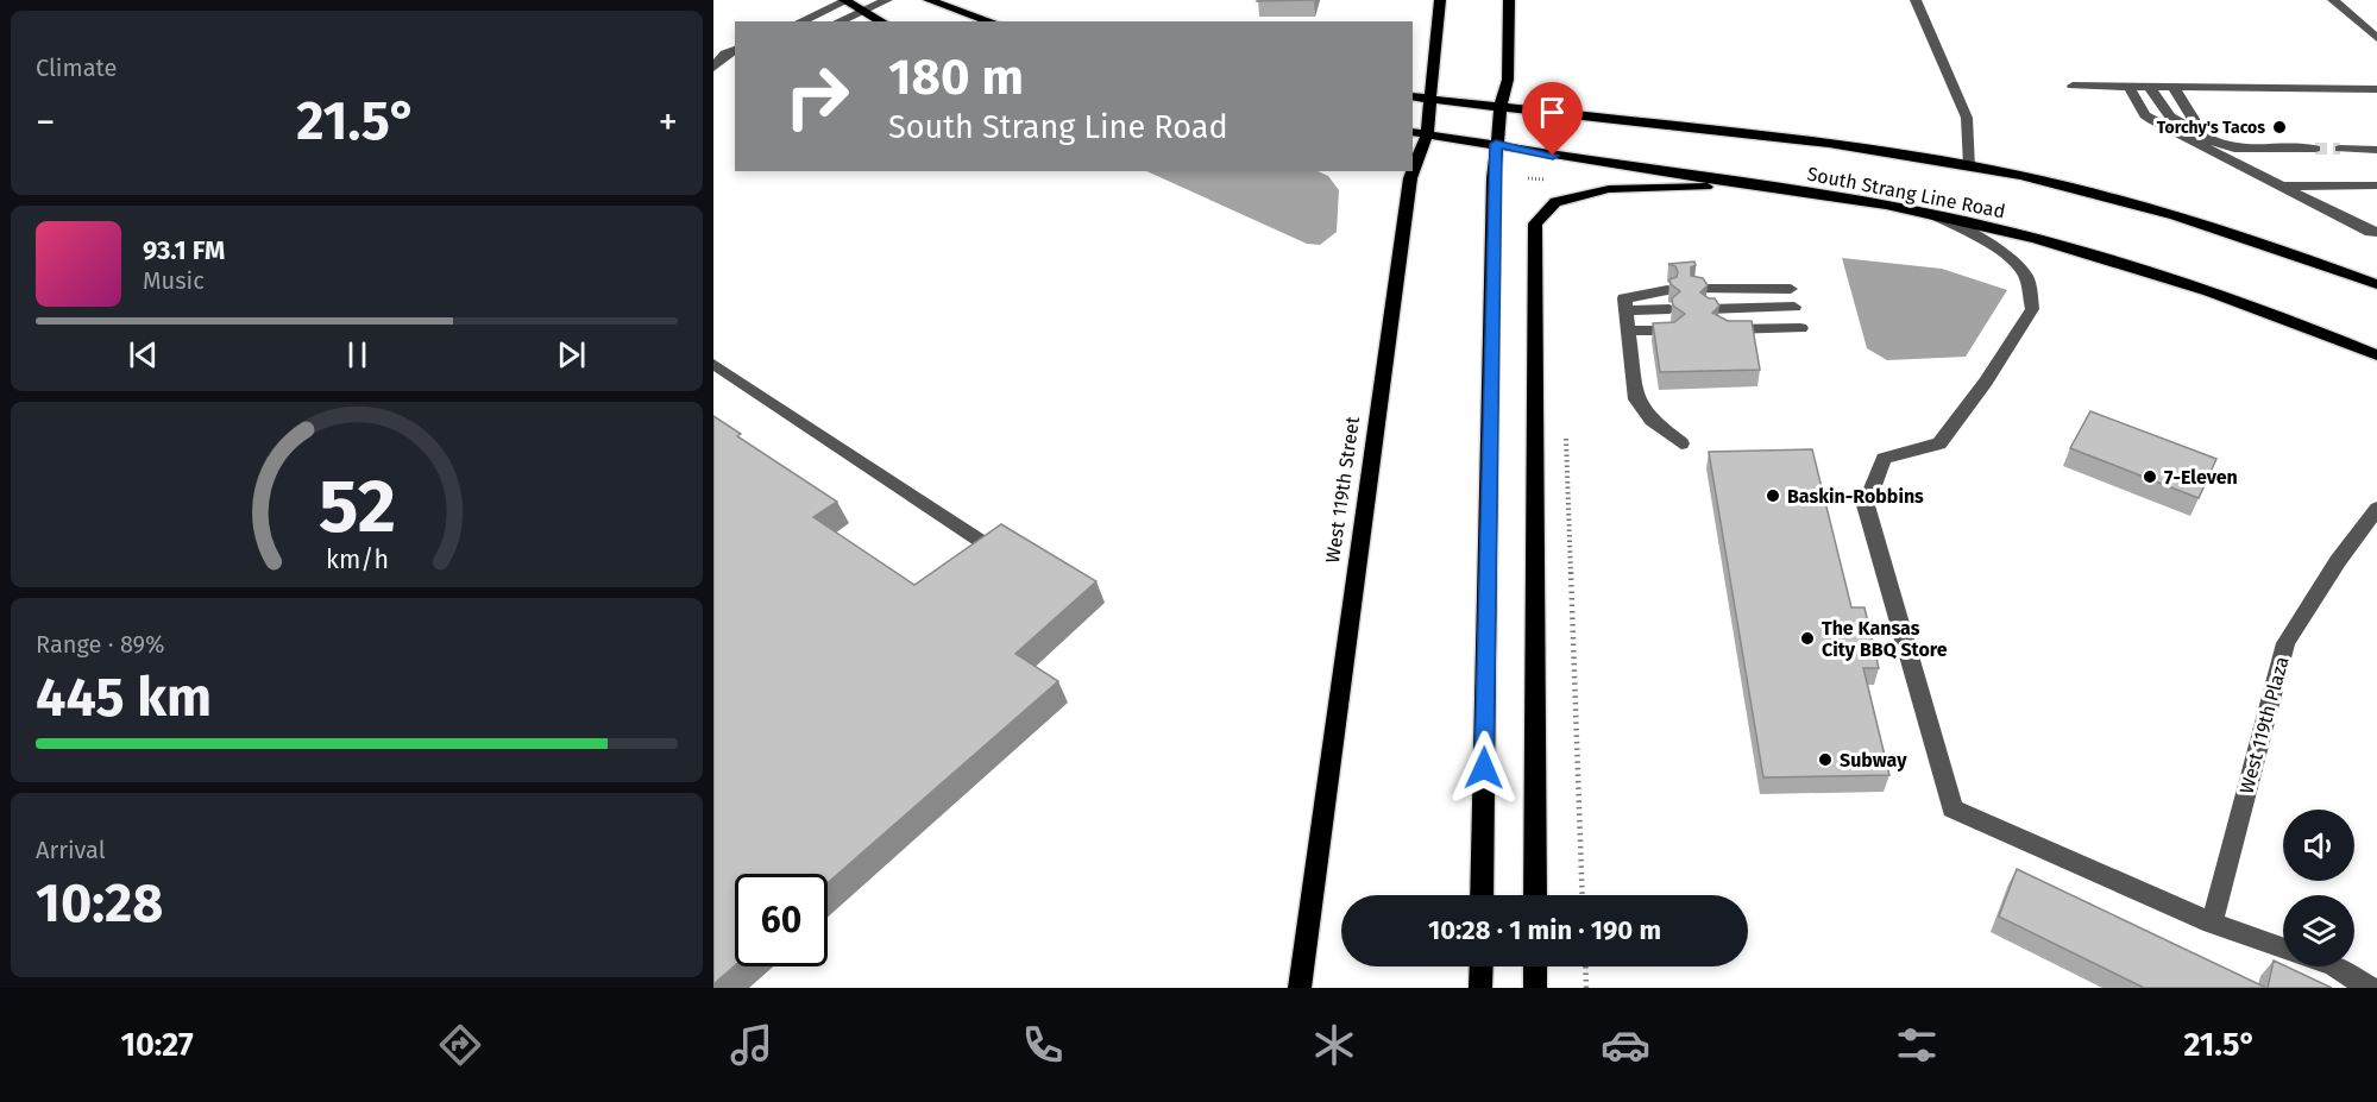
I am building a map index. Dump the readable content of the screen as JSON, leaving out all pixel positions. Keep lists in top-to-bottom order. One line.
{"streets":{"main road":["South Strang Line Road","West 119th Street"],"street":["West 119th Plaza"]},"crossings":[["South Strang Line Road","West 119th Street"]],"places":["Torchy's Tacos","7-Eleven","Baskin-Robbins","The Kansas City BBQ Store","Subway"],"page":{"tile":["Climate",["Range · 89%","445 km"],["Arrival","10:28"]],"turn":["180 m","South Strang Line Road"],"heat":["−","21.5°","+"],"song":["93.1 FM","Music"],"limit":"60","trip":"10:28 · 1 min · 190 m","tabs":["10:27","21.5°"],"gauge":["52","km/h"]}}
